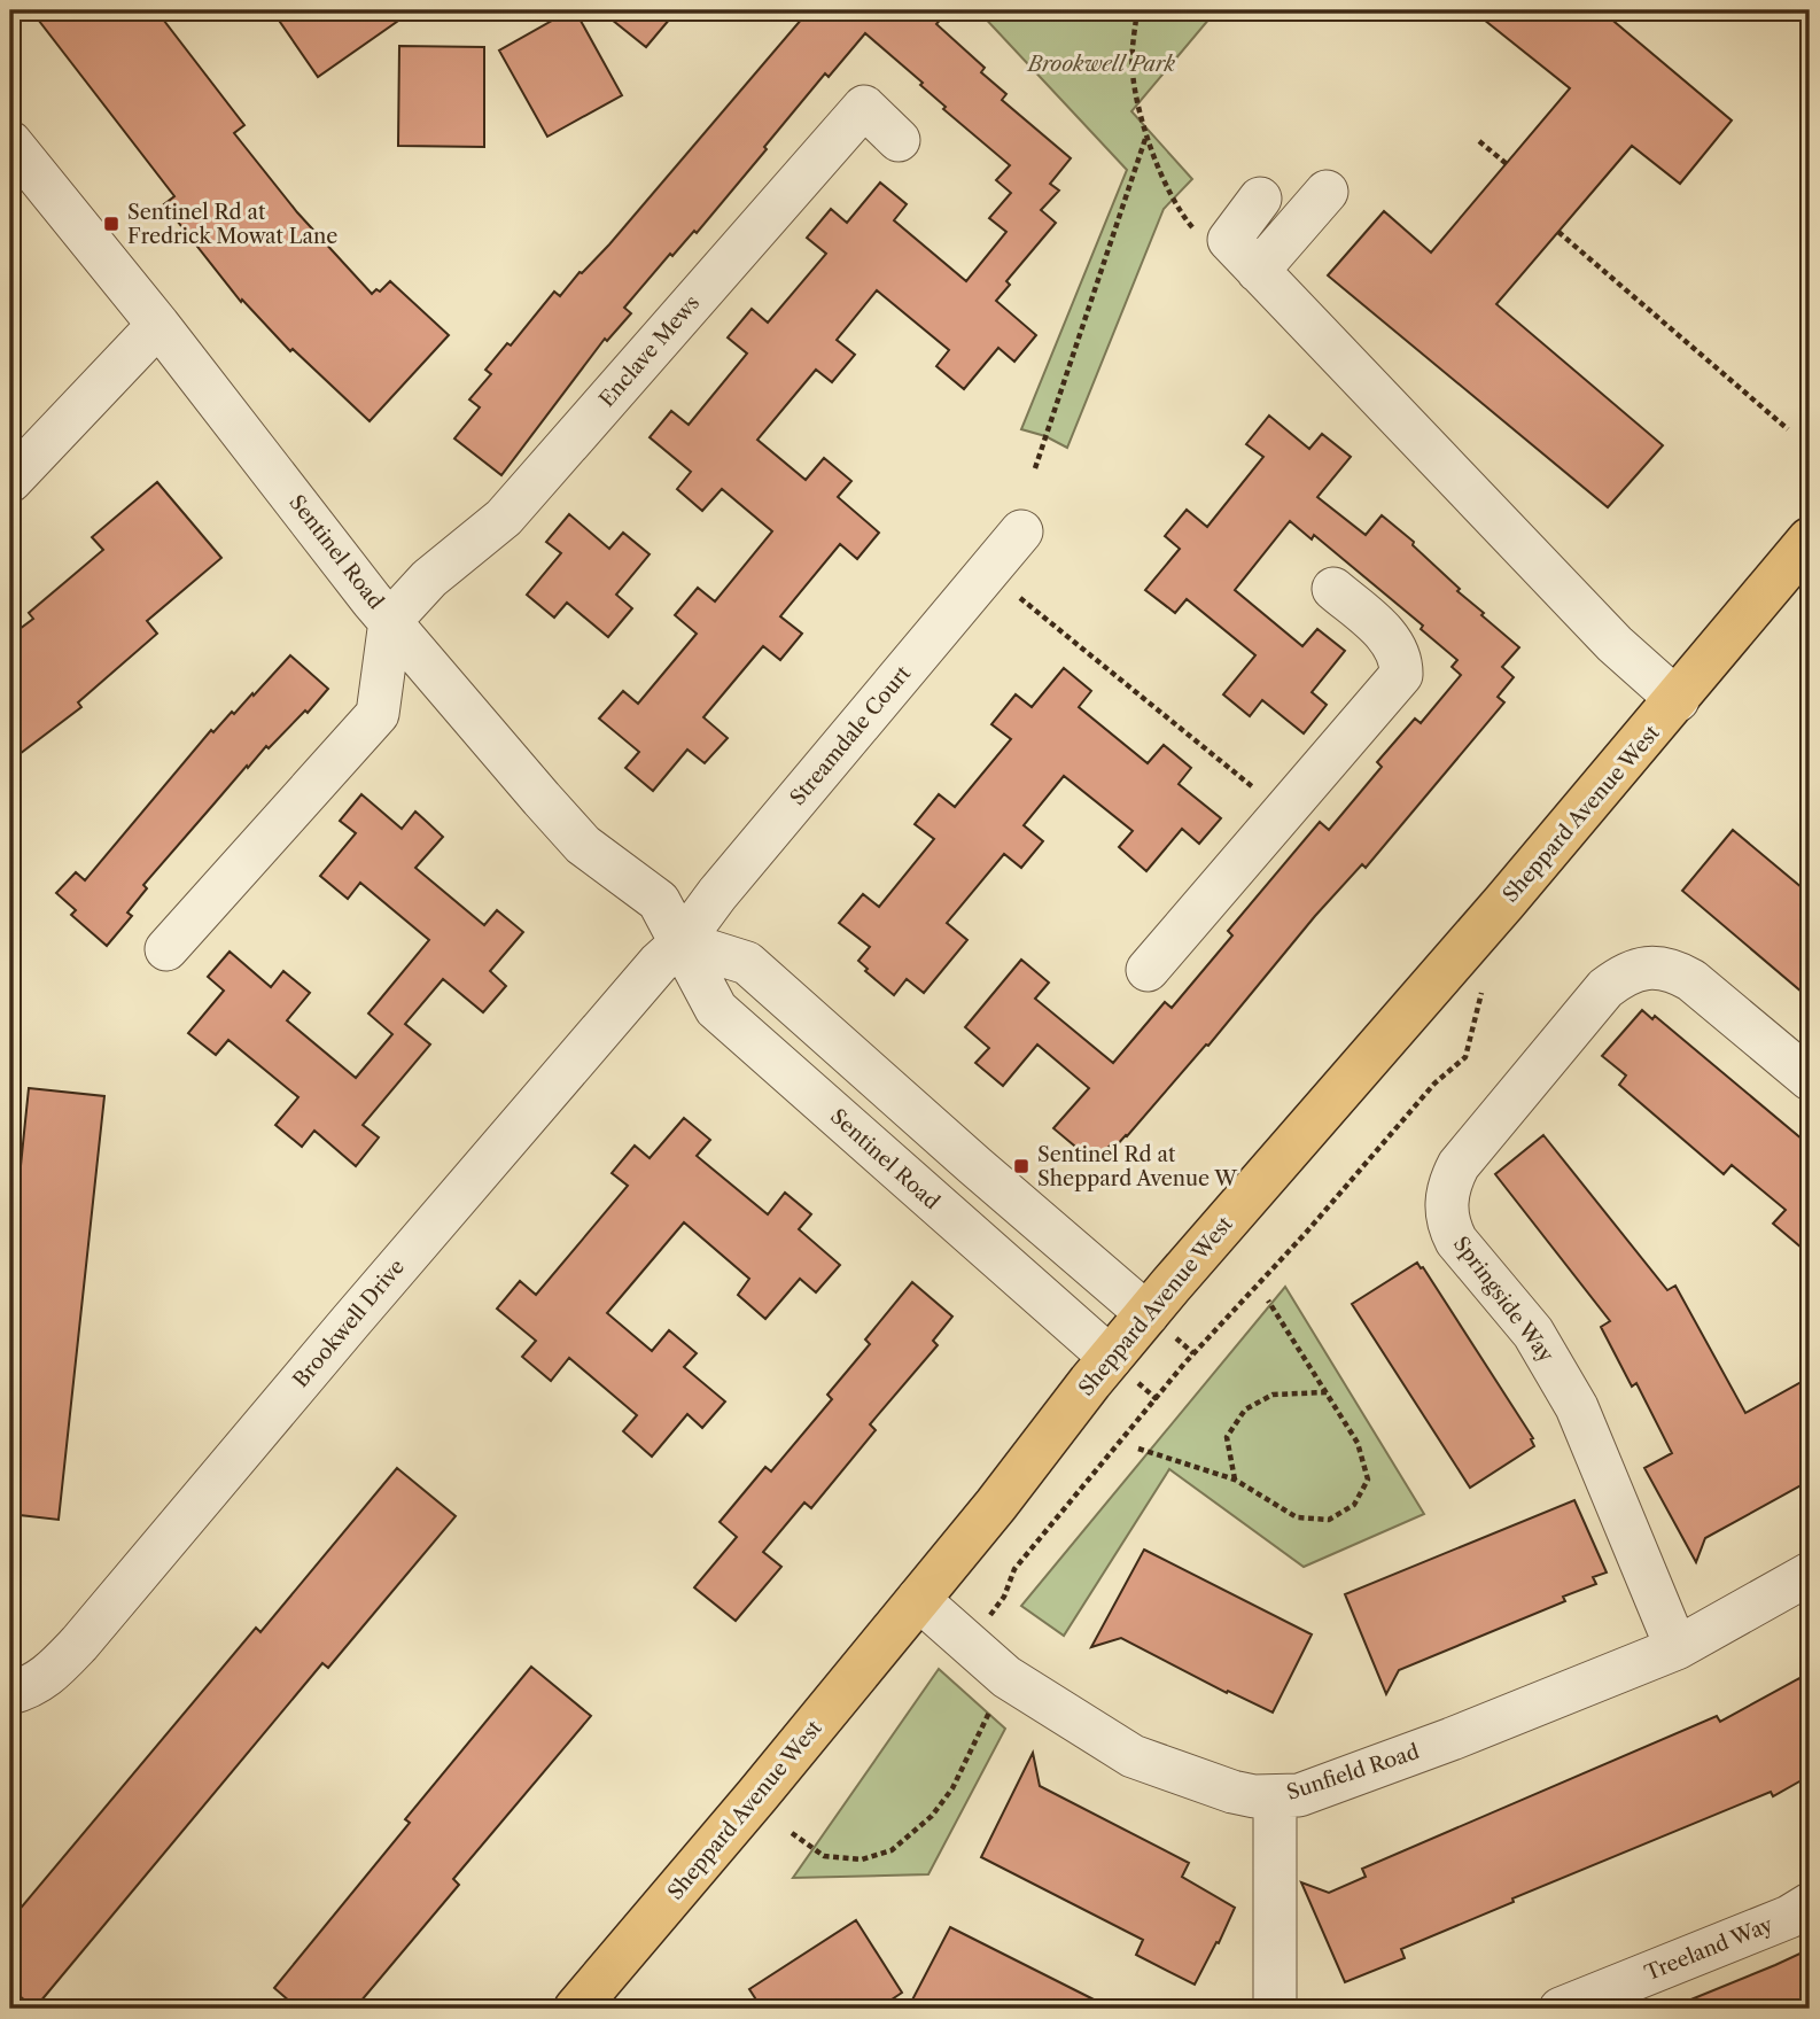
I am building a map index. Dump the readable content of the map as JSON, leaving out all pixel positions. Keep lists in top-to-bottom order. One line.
{"streets":{"main road":["Sheppard Avenue West"],"street":["Enclave Mews","Sentinel Road","Streamdale Court","Springside Way","Brookwell Drive","Sunfield Road","Treeland Way"]},"crossings":[["Enclave Mews","Sentinel Road"],["Sentinel Road","Streamdale Court"],["Sentinel Road","Sheppard Avenue West"],["Sentinel Road","Brookwell Drive"],["Streamdale Court","Brookwell Drive"],["Sheppard Avenue West","Sunfield Road"],["Springside Way","Sunfield Road"]],"parks":["Brookwell Park"],"places":{"transit":["Sentinel Rd at Fredrick Mowat Lane","Sentinel Rd at Sheppard Avenue W"]}}
